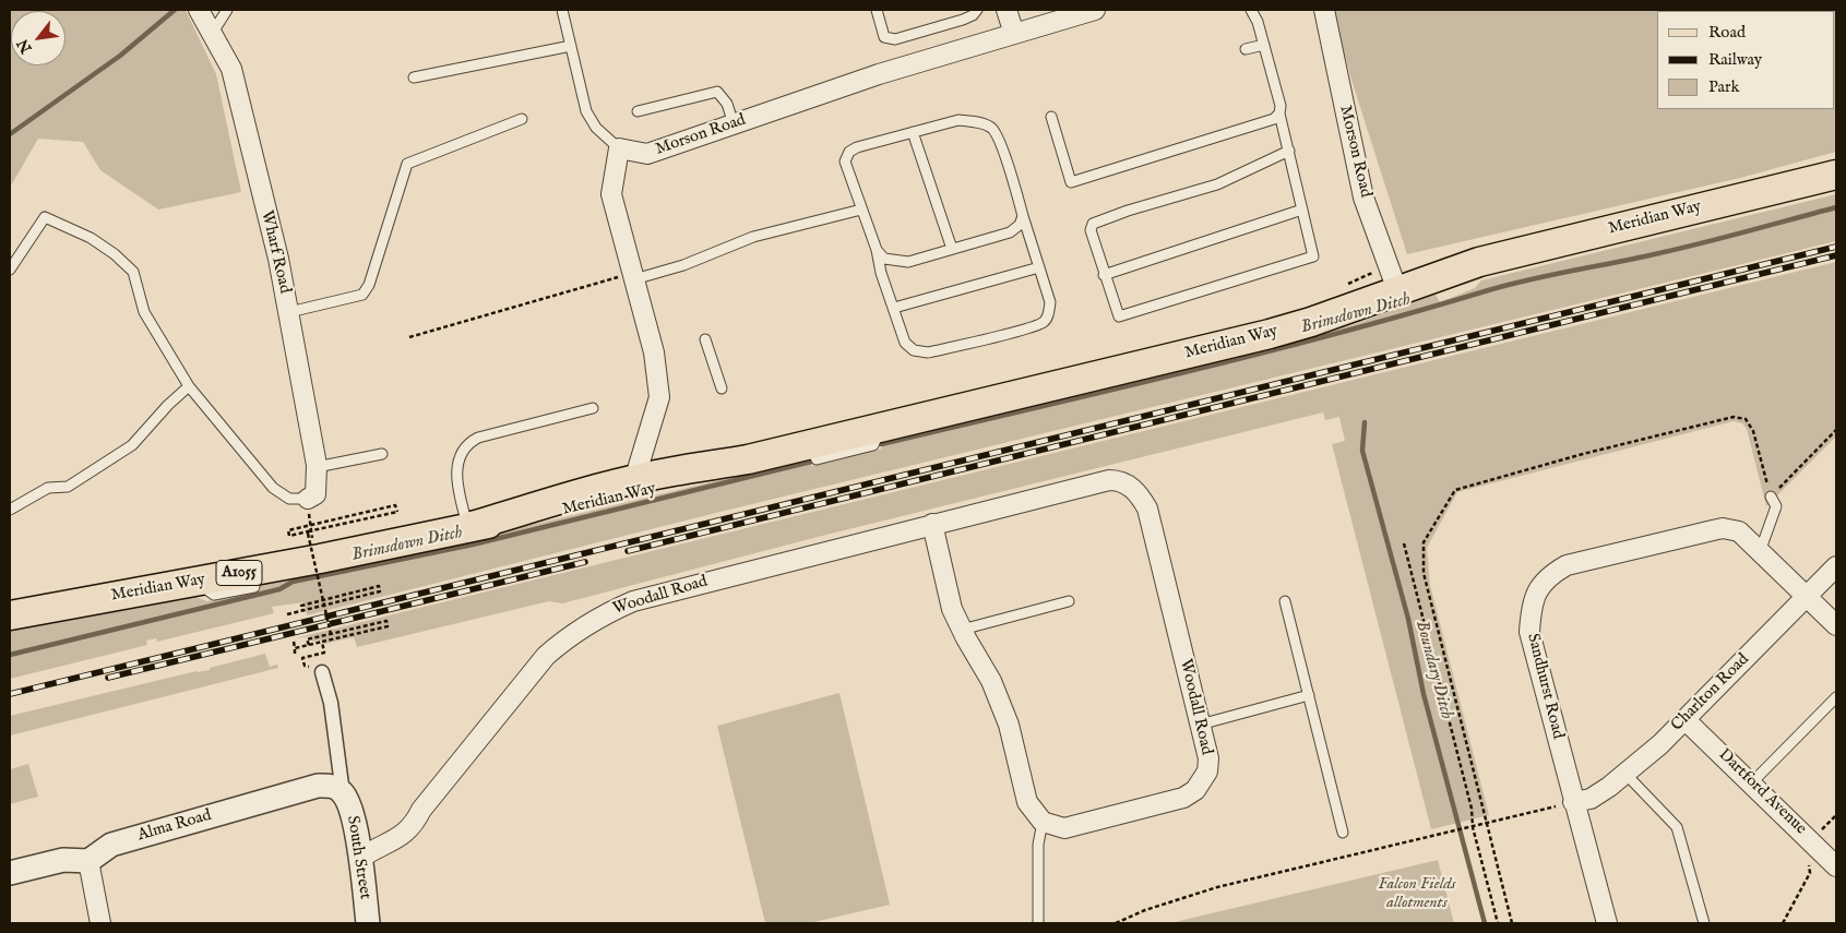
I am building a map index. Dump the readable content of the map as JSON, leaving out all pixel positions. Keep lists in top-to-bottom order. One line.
{"streets":{"main road":["Meridian Way","A1055"],"street":["Morson Road","Wharf Road","Woodall Road","Sandhurst Road","Charlton Road","Dartford Avenue","Alma Road","South Street"]},"crossings":[["Morson Road","Meridian Way"],["Woodall Road","South Street"],["Sandhurst Road","Charlton Road"],["Charlton Road","Dartford Avenue"],["Alma Road","South Street"]],"water":["Brimsdown Ditch","Boundary Ditch"],"parks":["Falcon Fields allotments"],"legend":["Road","Railway","Park"],"north":"bottom left"}
